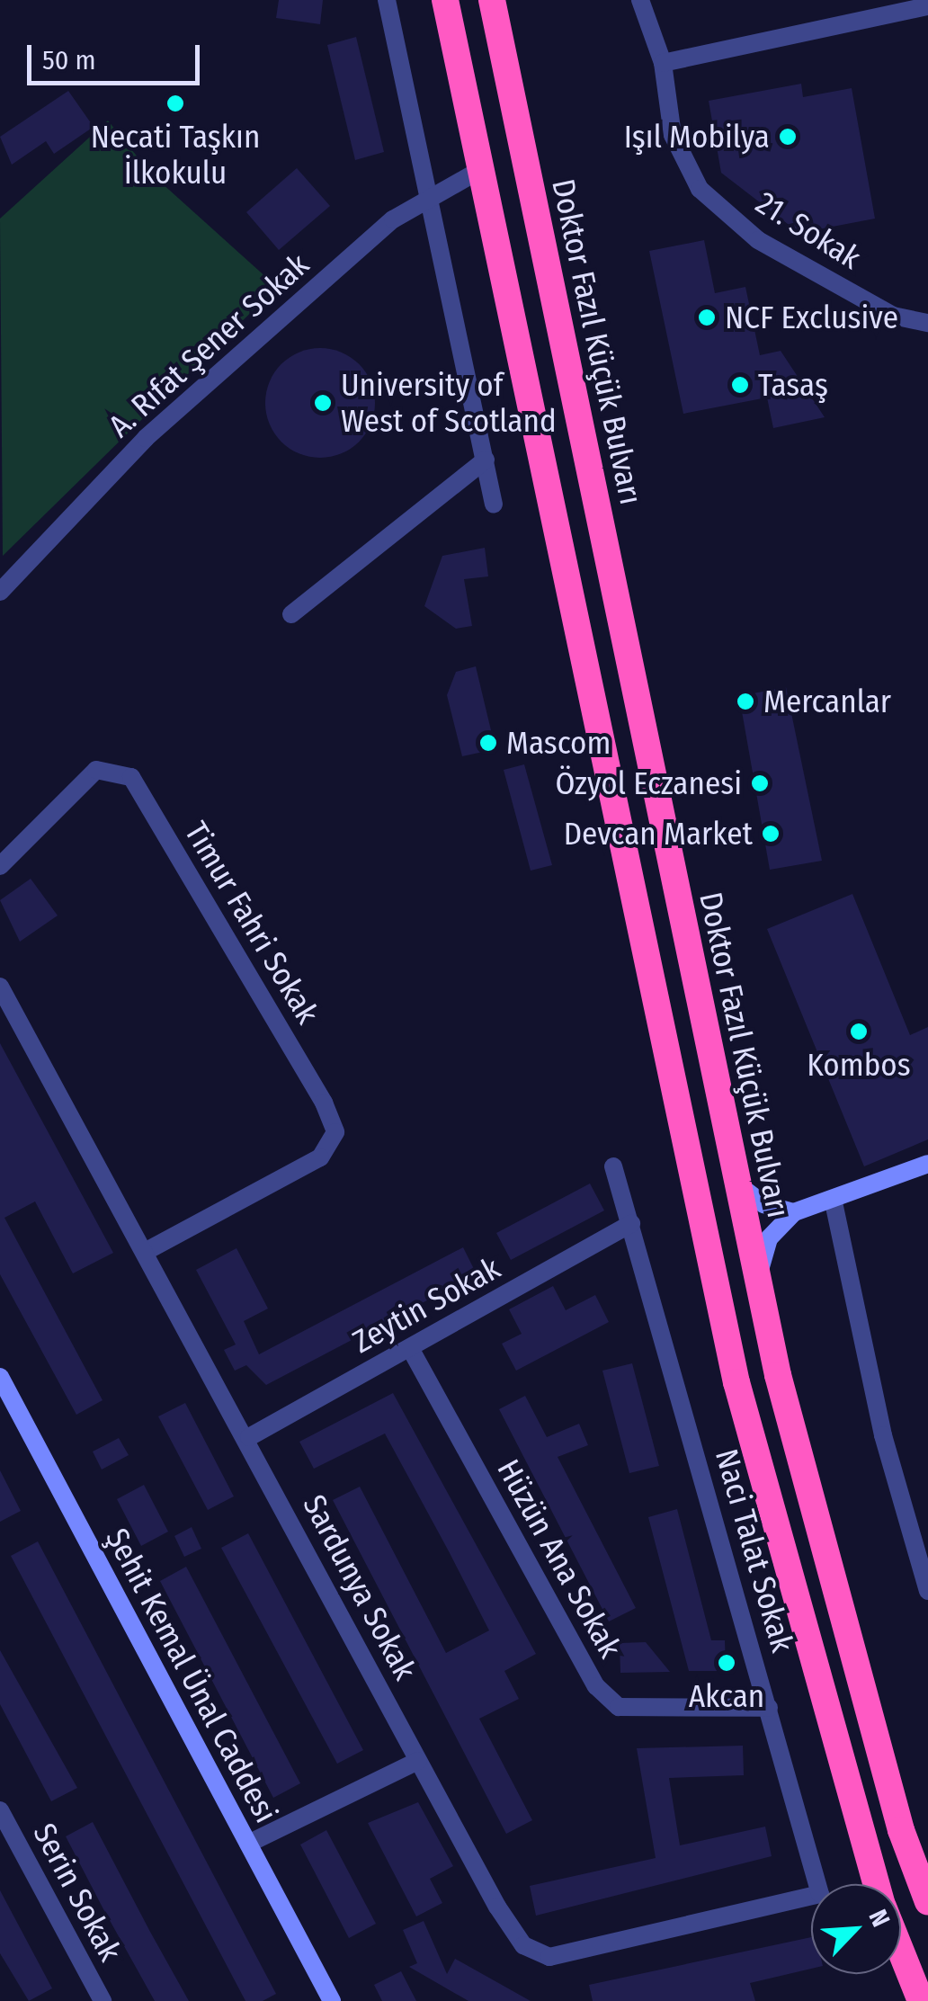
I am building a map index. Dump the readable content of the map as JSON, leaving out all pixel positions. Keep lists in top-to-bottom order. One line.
{"streets":{"highway":["Doktor Fazıl Küçük Bulvarı"],"street":["21. Sokak","A. Rıfat Şener Sokak","Timur Fahri Sokak","Zeytin Sokak","Naci Talat Sokak","Hüzün Ana Sokak","Sardunya Sokak","Şehit Kemal Ünal Caddesi","Serin Sokak"]},"crossings":[["Timur Fahri Sokak","Sardunya Sokak"],["Zeytin Sokak","Naci Talat Sokak"],["Zeytin Sokak","Hüzün Ana Sokak"],["Zeytin Sokak","Sardunya Sokak"],["Naci Talat Sokak","Hüzün Ana Sokak"]],"places":["Necati Taşkın İlkokulu","Işıl Mobilya","NCF Exclusive","Tasaş","University of West of Scotland","Mercanlar","Mascom","Özyol Eczanesi","Devcan Market","Kombos","Akcan"],"scale_bar":"50 m","north":"top right"}
